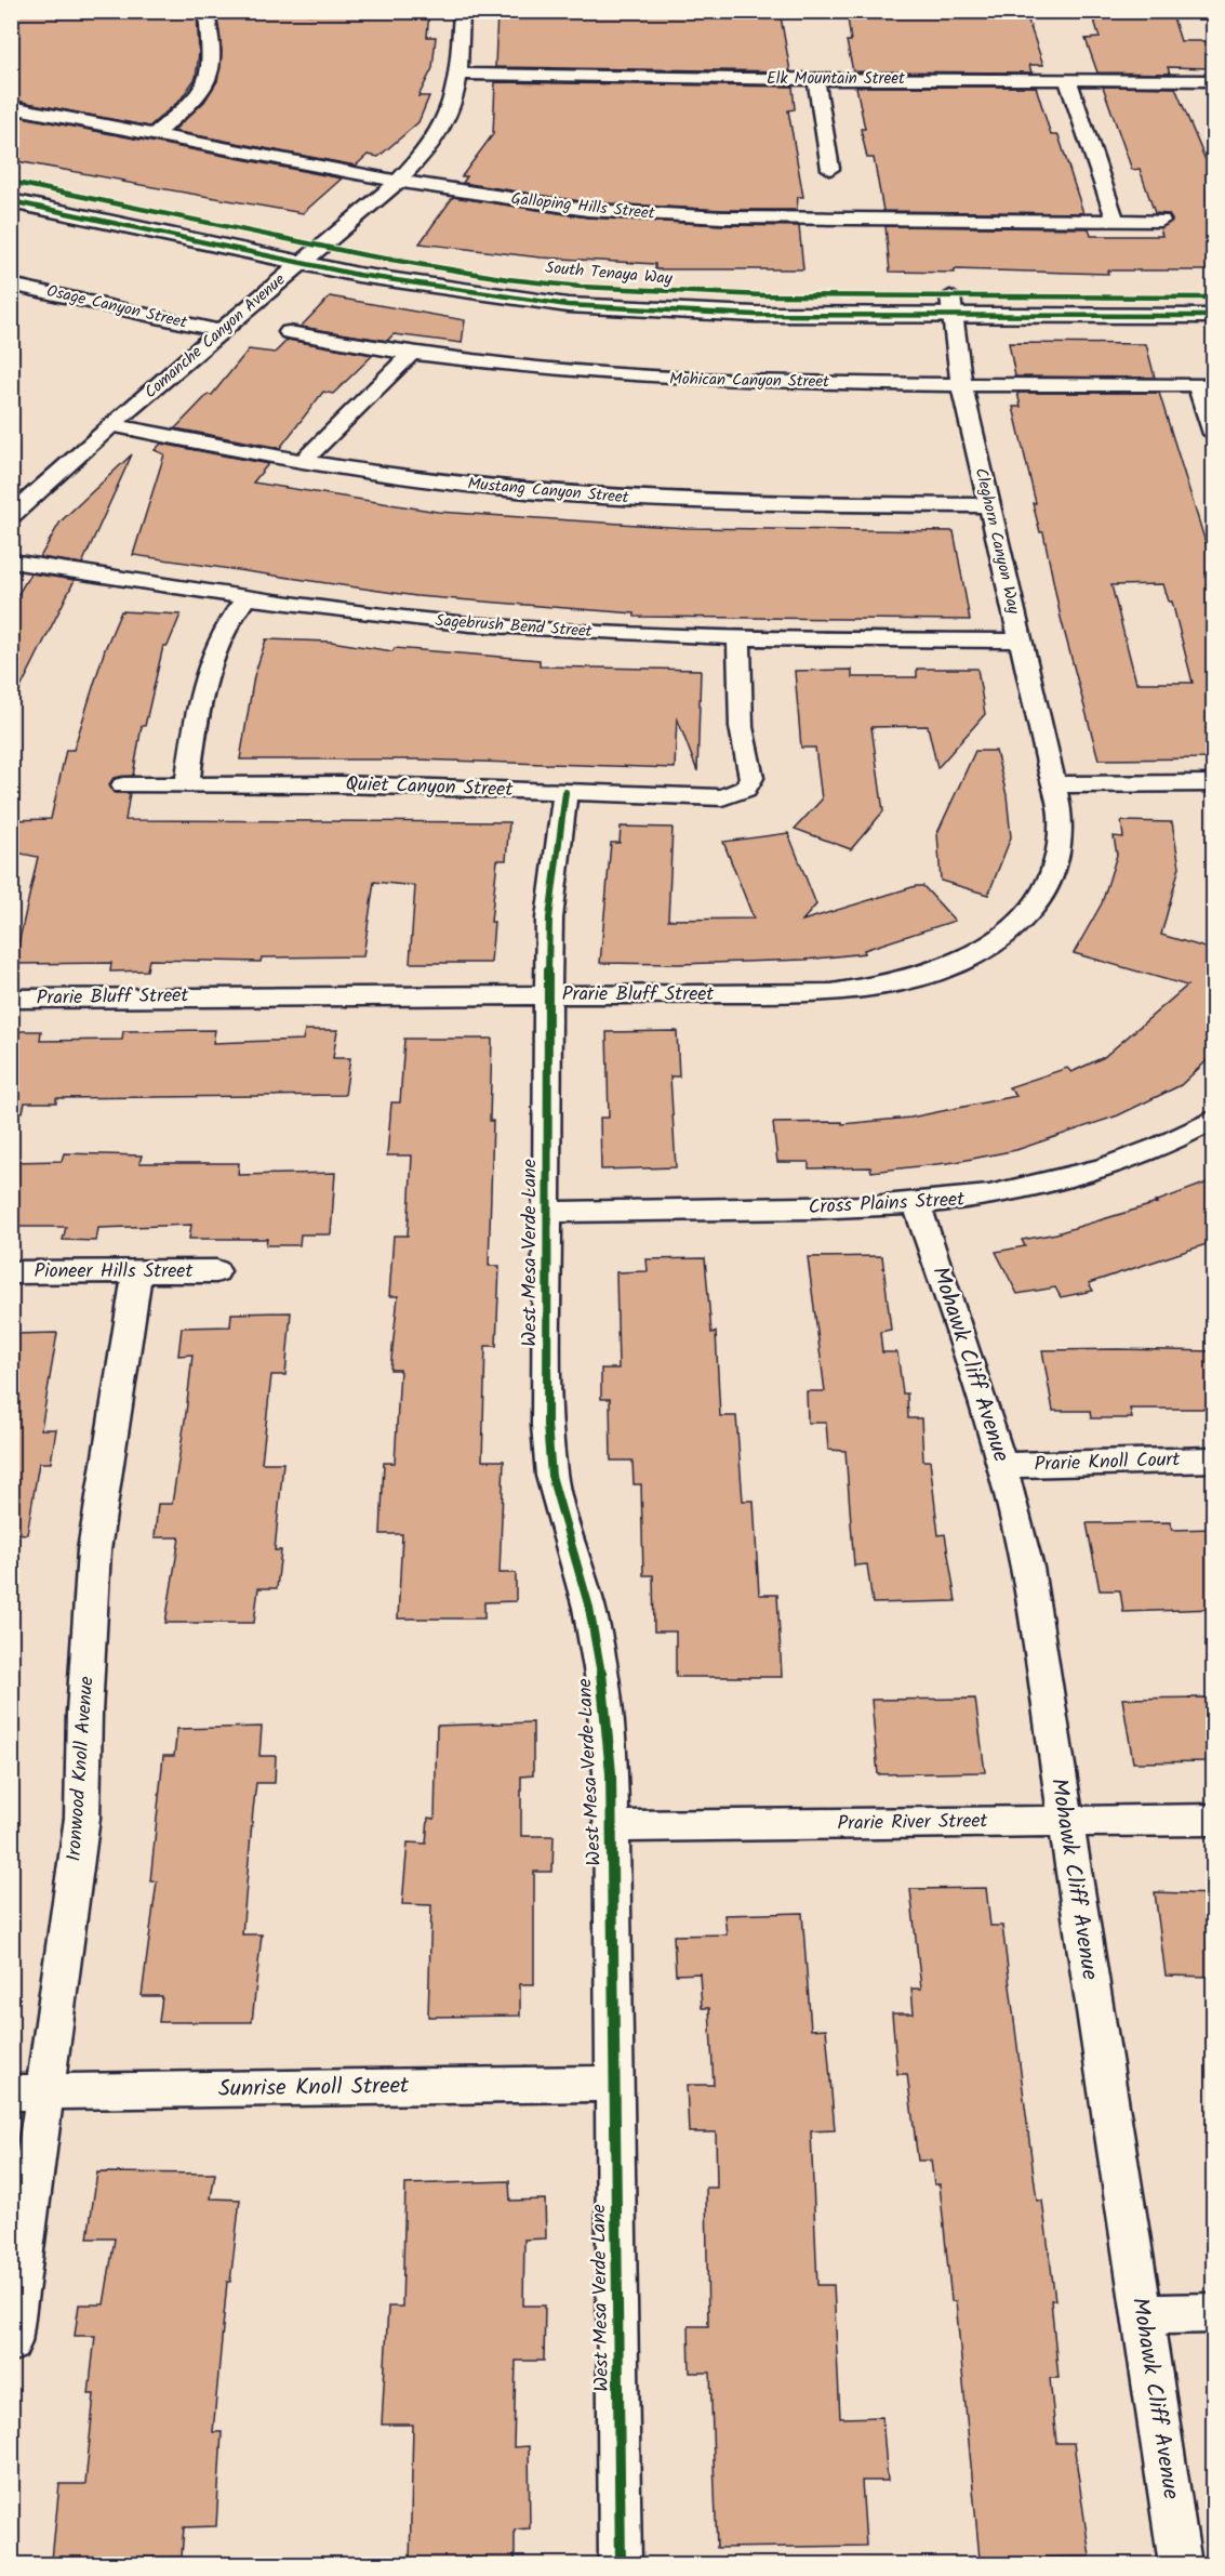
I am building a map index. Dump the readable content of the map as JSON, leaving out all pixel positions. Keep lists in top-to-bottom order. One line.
{"streets":{"street":["Elk Mountain Street","Galloping Hills Street","South Tenaya Way","Osage Canyon Street","Comanche Canyon Avenue","Mohican Canyon Street","Mustang Canyon Street","Cleghorn Canyon Way","Sagebrush Bend Street","Quiet Canyon Street","Prarie Bluff Street","Cross Plains Street","West Mesa Verde Lane","Pioneer Hills Street","Mohawk Cliff Avenue","Prarie Knoll Court","Ironwood Knoll Avenue","Prarie River Street","Sunrise Knoll Street"]},"crossings":[["Elk Mountain Street","Comanche Canyon Avenue"],["Galloping Hills Street","Comanche Canyon Avenue"],["South Tenaya Way","Comanche Canyon Avenue"],["South Tenaya Way","Cleghorn Canyon Way"],["Osage Canyon Street","Comanche Canyon Avenue"],["Comanche Canyon Avenue","Mustang Canyon Street"],["Mohican Canyon Street","Cleghorn Canyon Way"],["Mustang Canyon Street","Cleghorn Canyon Way"],["Cleghorn Canyon Way","Sagebrush Bend Street"],["Cleghorn Canyon Way","Prarie Bluff Street"],["Sagebrush Bend Street","Quiet Canyon Street"],["Quiet Canyon Street","West Mesa Verde Lane"],["Prarie Bluff Street","West Mesa Verde Lane"],["Cross Plains Street","West Mesa Verde Lane"],["Cross Plains Street","Mohawk Cliff Avenue"],["West Mesa Verde Lane","Prarie River Street"],["West Mesa Verde Lane","Sunrise Knoll Street"],["Pioneer Hills Street","Ironwood Knoll Avenue"],["Mohawk Cliff Avenue","Prarie Knoll Court"],["Mohawk Cliff Avenue","Prarie River Street"],["Ironwood Knoll Avenue","Sunrise Knoll Street"]]}
